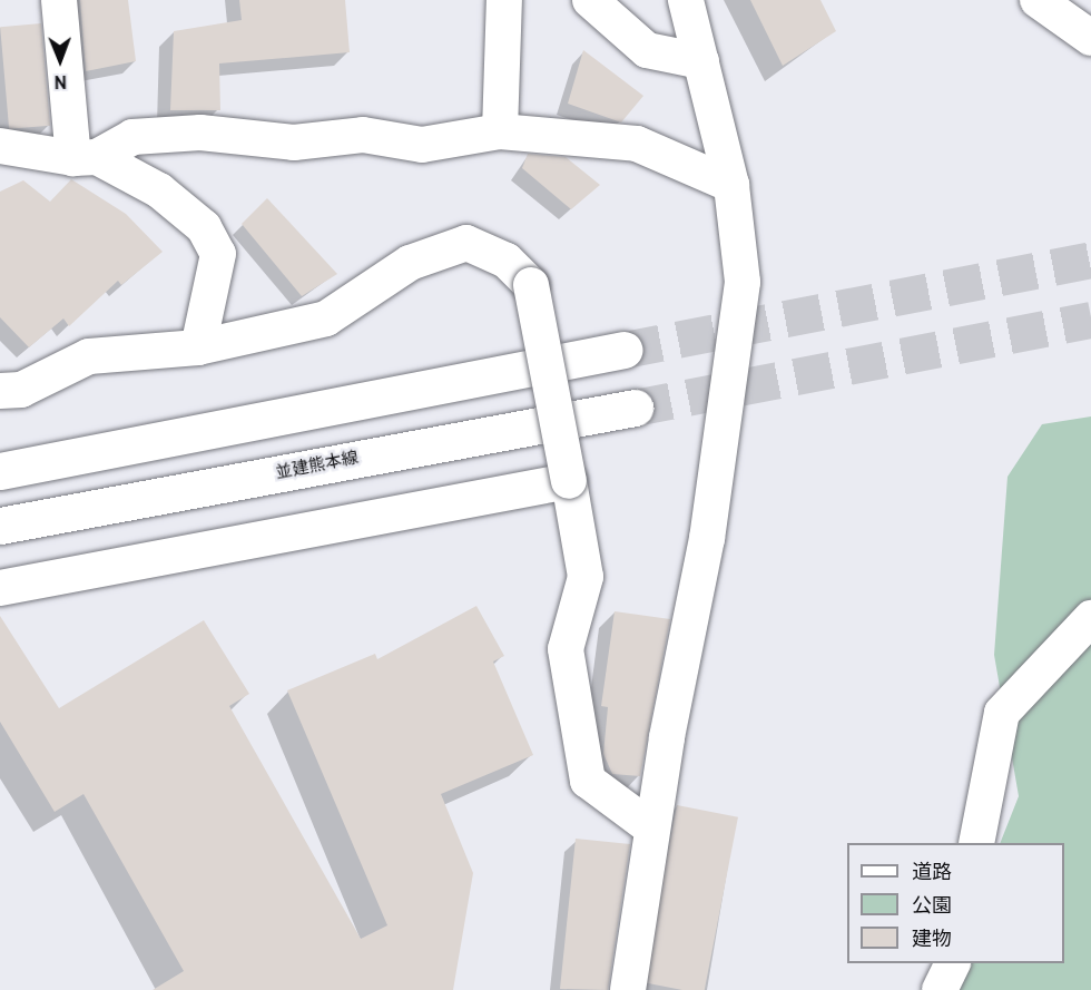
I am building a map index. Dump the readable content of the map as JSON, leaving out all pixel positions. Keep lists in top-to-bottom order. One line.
{"streets":{"main road":["並建熊本線"]},"legend":["道路","公園","建物"],"north":"bottom"}
